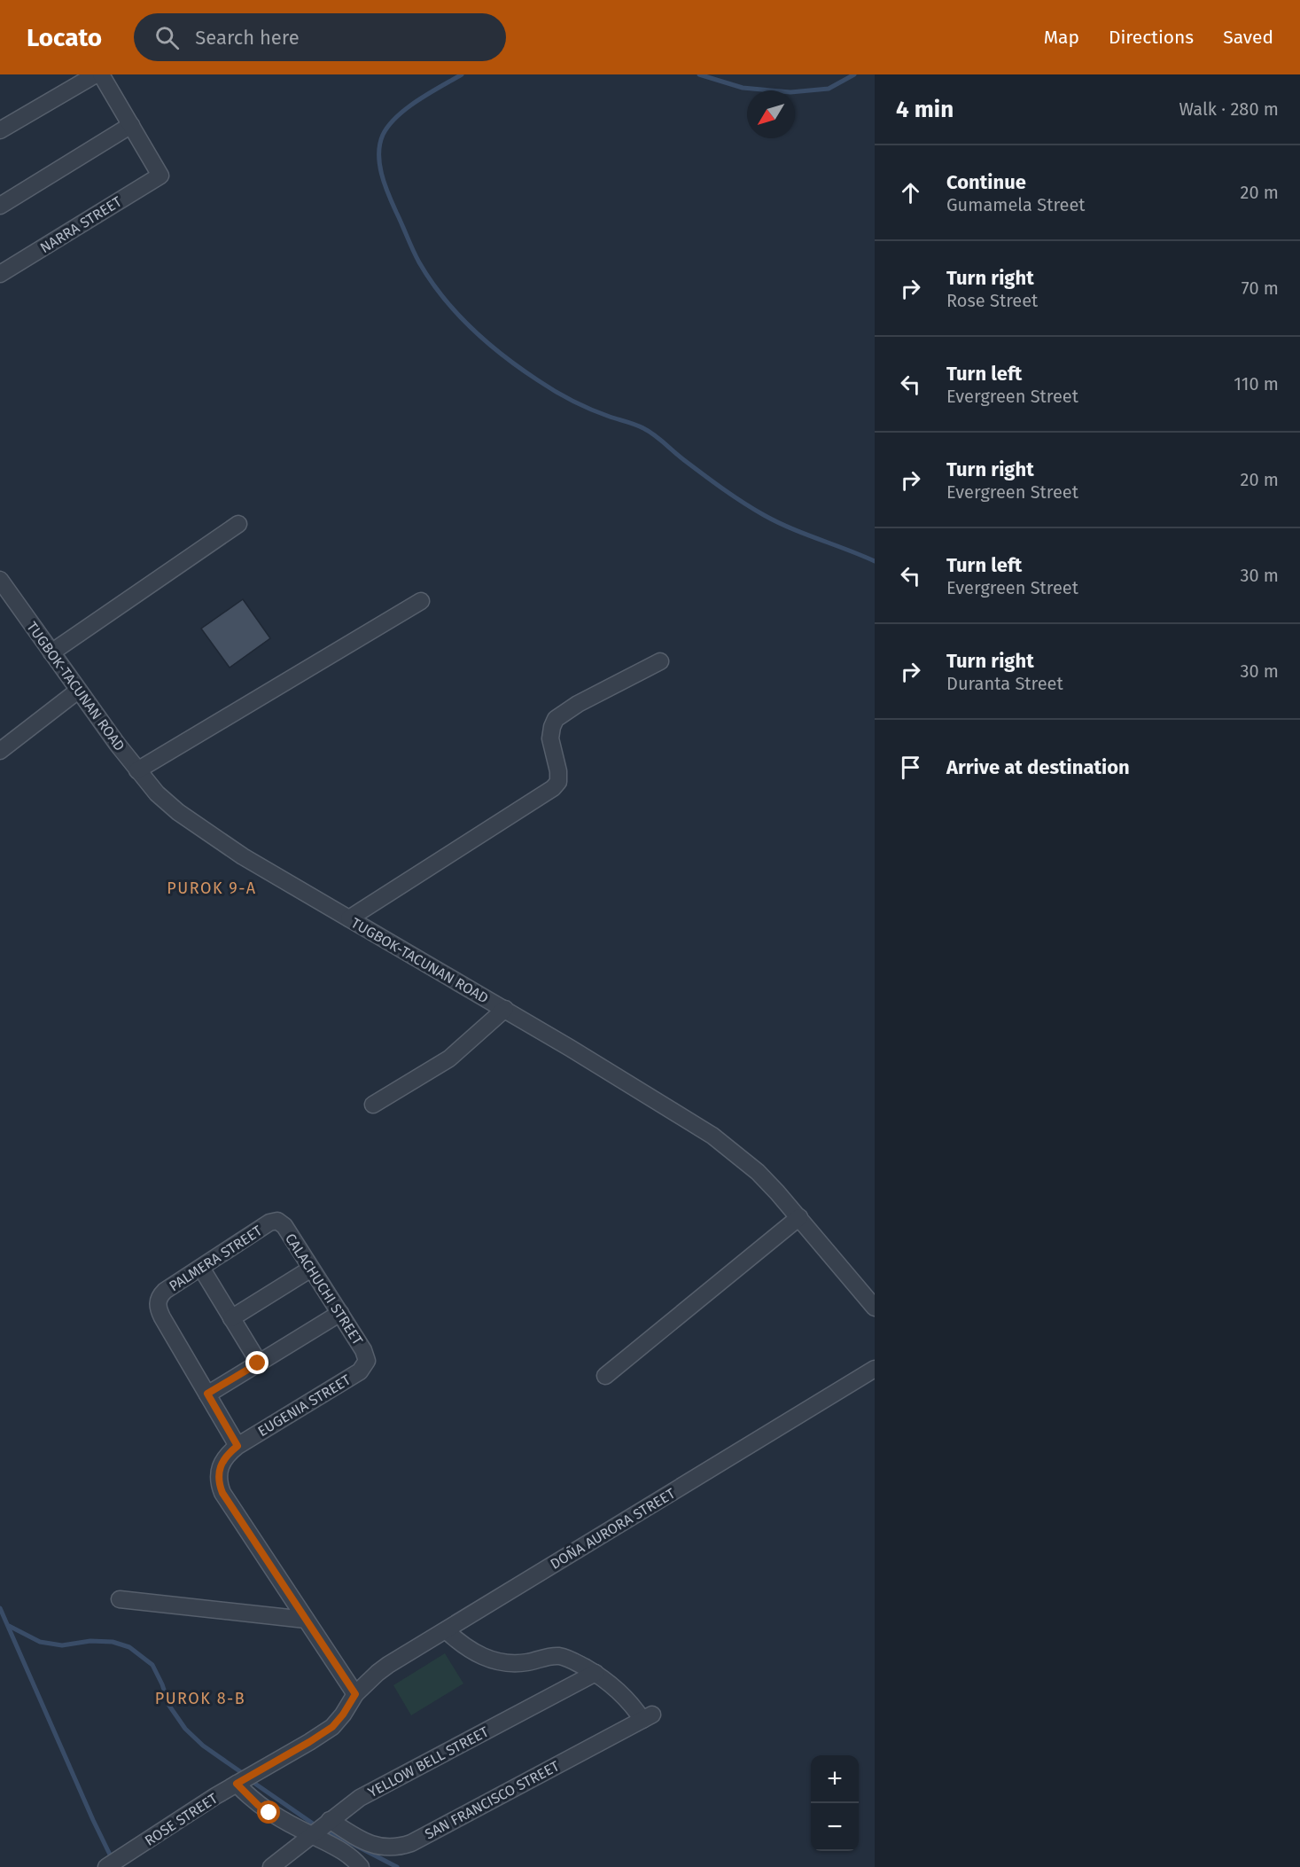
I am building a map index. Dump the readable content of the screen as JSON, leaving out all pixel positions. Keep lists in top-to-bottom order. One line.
{"streets":{"street":["NARRA STREET","TUGBOK-TACUNAN ROAD","PALMERA STREET","CALACHUCHI STREET","EUGENIA STREET","DOÑA AURORA STREET","YELLOW BELL STREET","SAN FRANCISCO STREET","ROSE STREET"]},"crossings":[["PALMERA STREET","CALACHUCHI STREET"],["CALACHUCHI STREET","EUGENIA STREET"],["EUGENIA STREET","DOÑA AURORA STREET"],["EUGENIA STREET","ROSE STREET"],["DOÑA AURORA STREET","ROSE STREET"],["YELLOW BELL STREET","SAN FRANCISCO STREET"]],"districts":["PUROK 9-A","PUROK 8-B"],"north":"bottom left","page":{"header":"Locato","search":"Search here","nav":["Map","Directions","Saved"],"heading":["4 min","Walk · 280 m"],"list":[["Continue","Gumamela Street","20 m"],["Turn right","Rose Street","70 m"],["Turn left","Evergreen Street","110 m"],["Turn right","Evergreen Street","20 m"],["Turn left","Evergreen Street","30 m"],["Turn right","Duranta Street","30 m"],"Arrive at destination"],"map_buttons":["+","−"]}}
